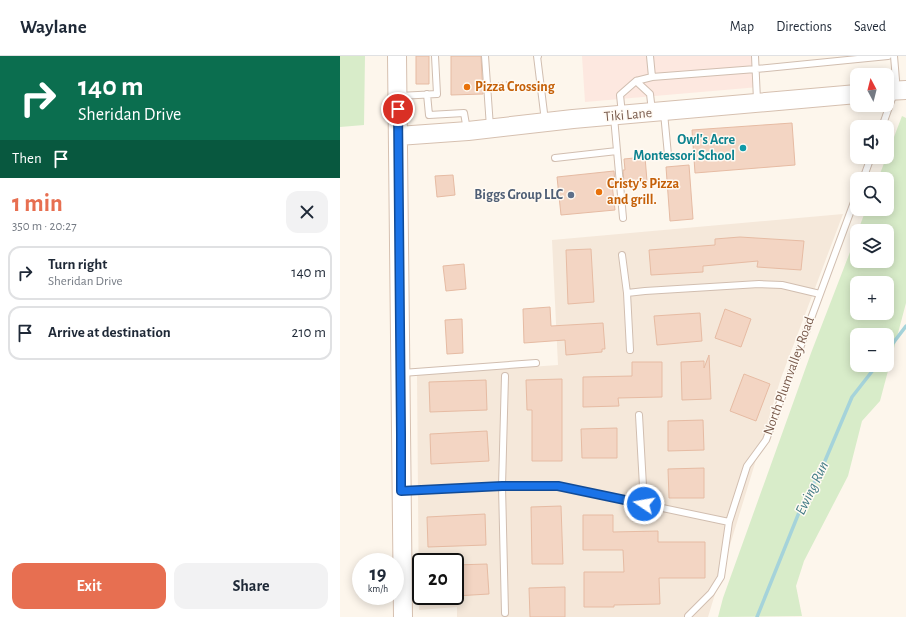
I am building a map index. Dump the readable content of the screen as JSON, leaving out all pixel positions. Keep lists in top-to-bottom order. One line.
{"streets":{"street":["Tiki Lane"],"lane":["North Plumvalley Road"]},"water":["Ewing Run"],"places":["Pizza Crossing","Owl's Acre Montessori School","Cristy's Pizza and grill.","Biggs Group LLC"],"north":"top","page":{"header":"Waylane","nav":["Map","Directions","Saved"],"turn":["140 m","Sheridan Drive"],"map_buttons":["+","−"],"then":"Then","heading":["1 min","350 m · 20:27"],"list":[{"name":"Turn right","note":"Sheridan Drive","value":"140 m"},{"name":"Arrive at destination","value":"210 m"}],"speed":"19 km/h","limit":"20","buttons":["Exit","Share"]}}
